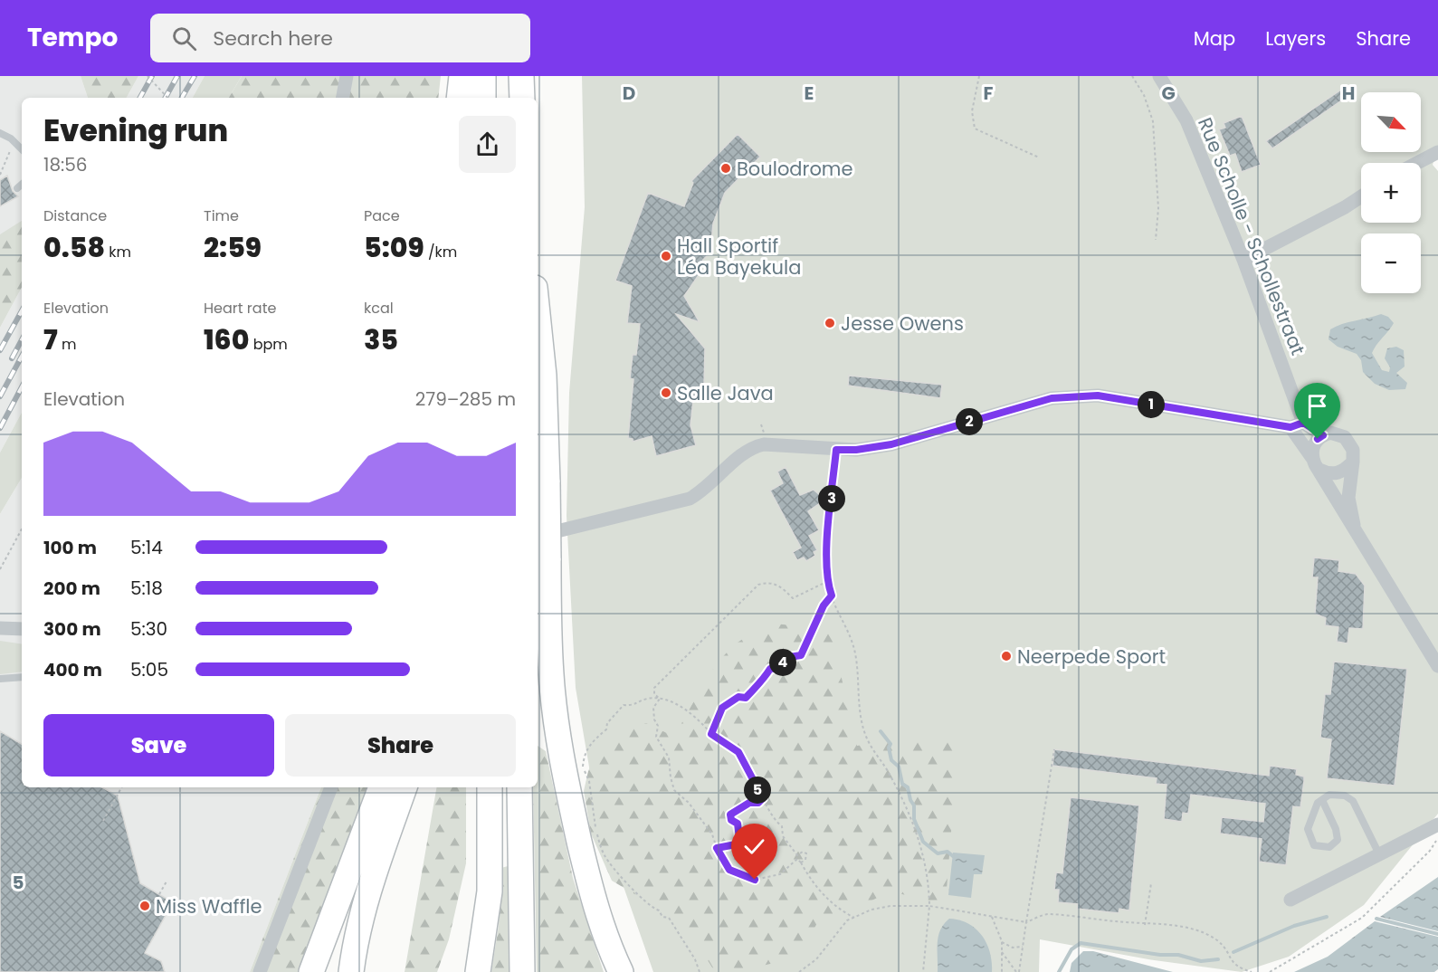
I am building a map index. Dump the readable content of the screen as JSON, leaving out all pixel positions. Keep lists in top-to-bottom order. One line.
{"streets":{"street":["Rue Scholle - Schollestraat"]},"places":["Boulodrome","Hall Sportif Léa Bayekula","Jesse Owens","Salle Java","Neerpede Sport","Miss Waffle"],"north":"bottom right","page":{"header":"Tempo","search":"Search here","nav":["Map","Layers","Share"],"map_buttons":["+","−"],"heading":["Evening run","18:56"],"stats":[["Distance","0.58 km"],["Time","2:59"],["Pace","5:09 /km"],["Elevation","7 m"],["Heart rate","160 bpm"],["kcal","35"]],"chart":["Elevation","279–285 m"],"pins":["1","2","3","4","5"],"list":[{"name":"100 m","note":"5:14"},{"name":"200 m","note":"5:18"},{"name":"300 m","note":"5:30"},{"name":"400 m","note":"5:05"}],"buttons":["Save","Share"]},"grid":{"columns":["D","E","F","G","H"],"rows":["5"]}}
